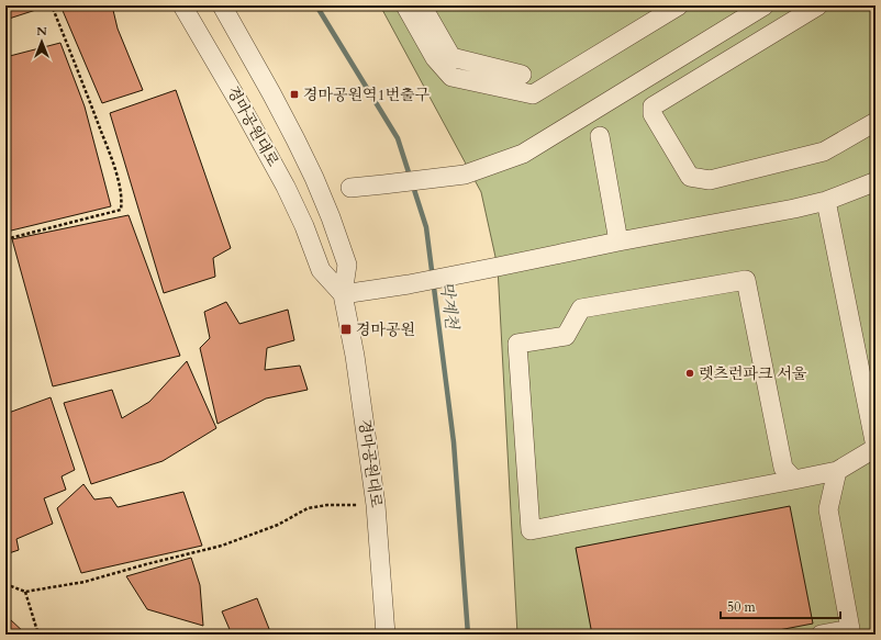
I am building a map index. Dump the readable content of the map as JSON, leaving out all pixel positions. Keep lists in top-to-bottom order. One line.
{"streets":{"street":["경마공원대로"]},"water":["막계천"],"places":{"transit":["경마공원역1번출구","경마공원"],"other":["렛츠런파크 서울"]},"scale_bar":"50 m","north":"top"}
